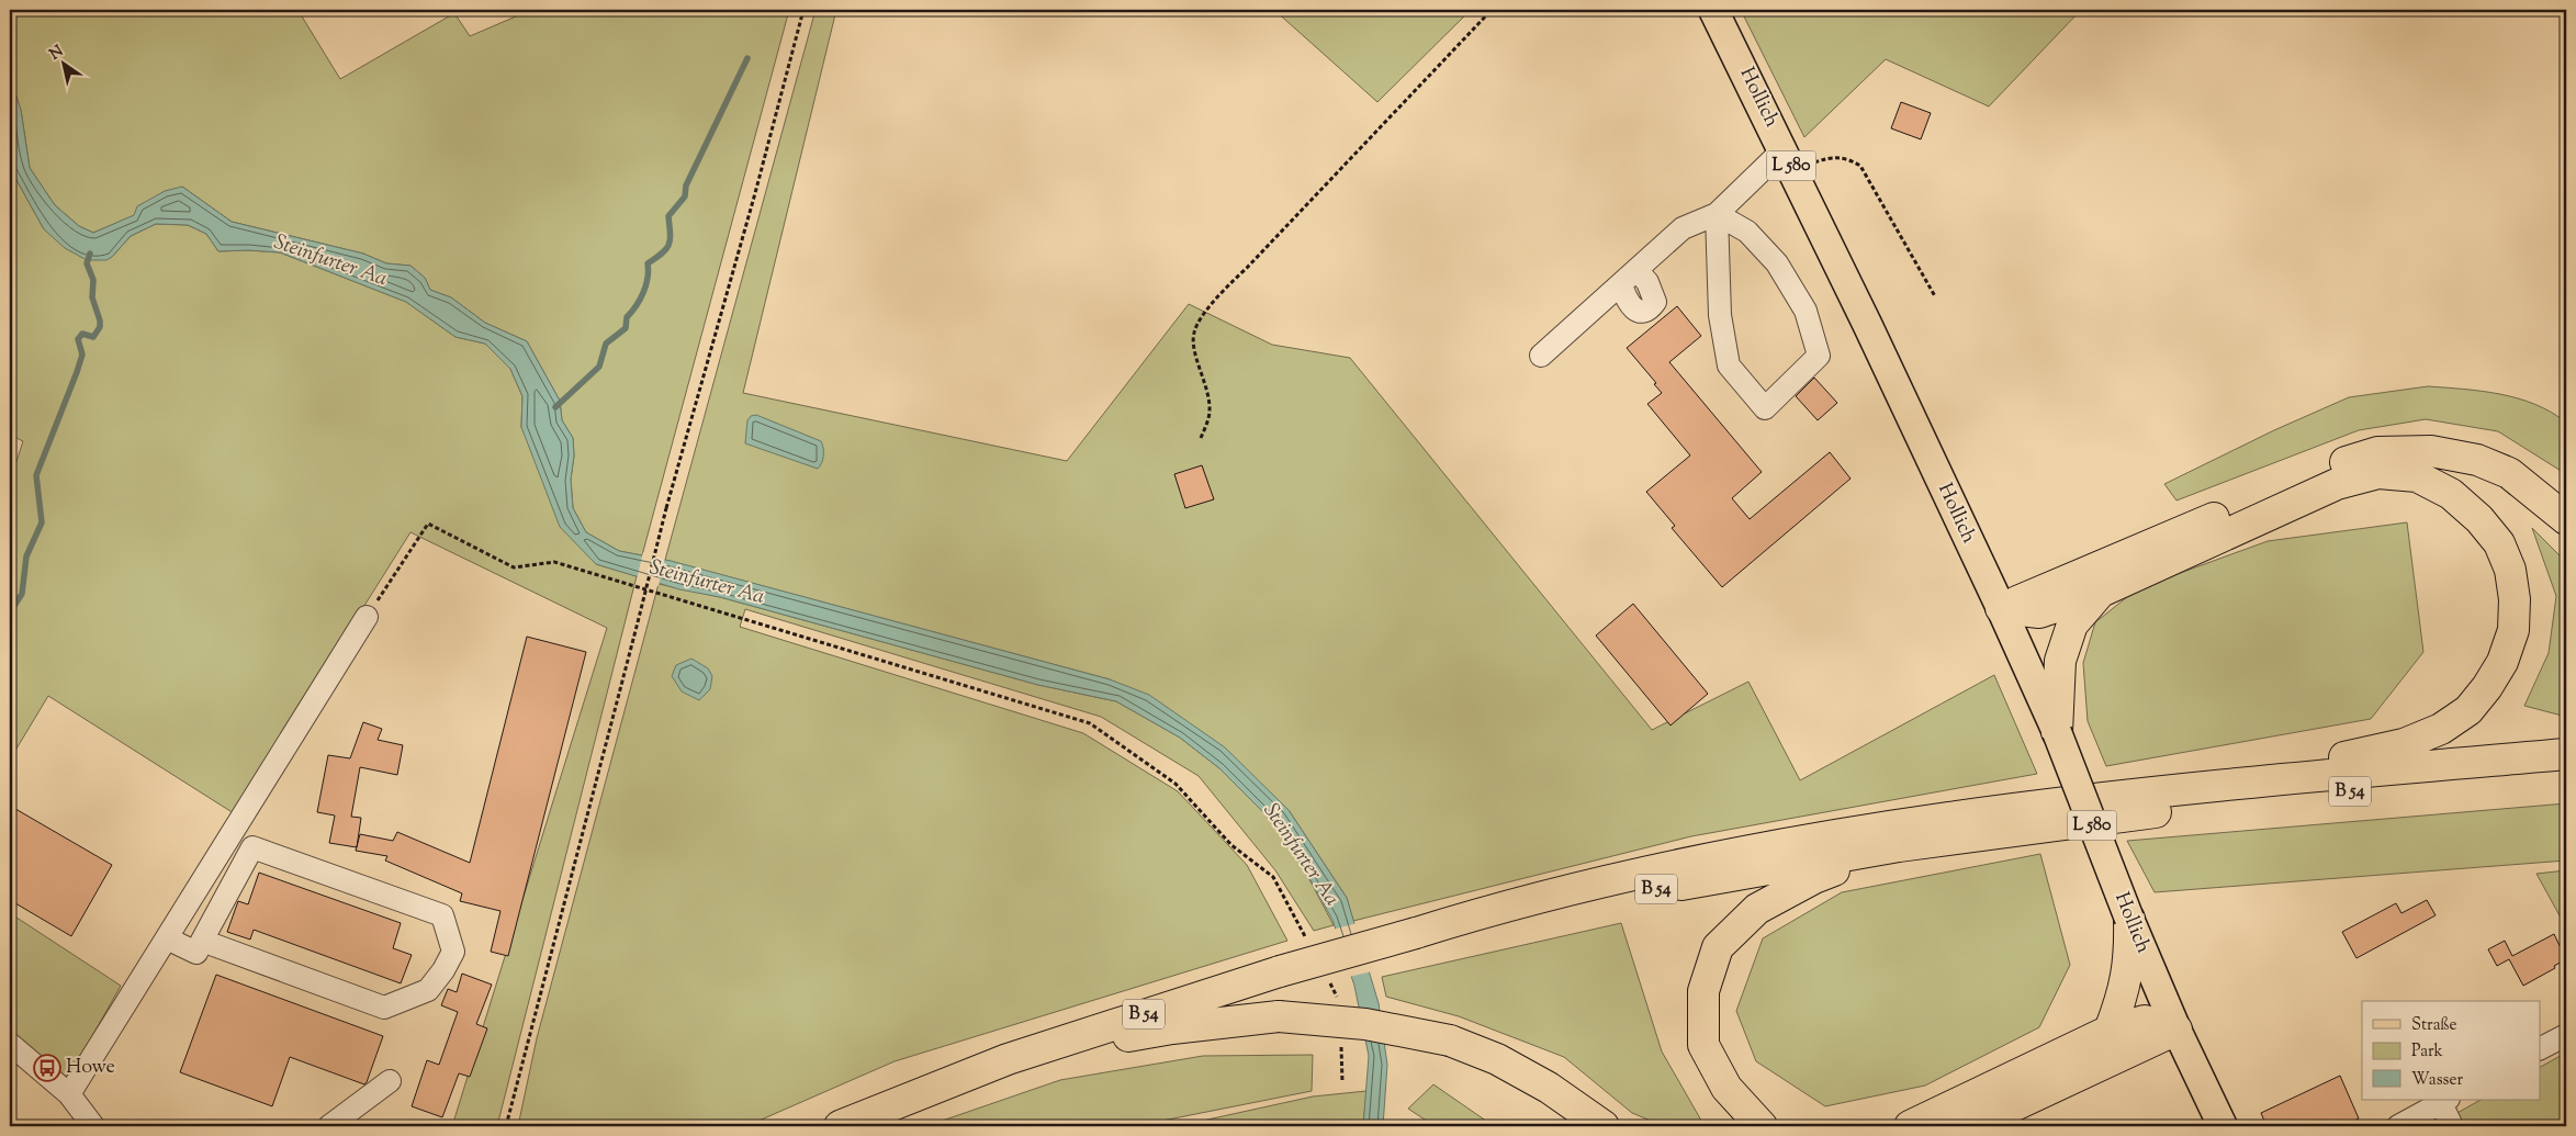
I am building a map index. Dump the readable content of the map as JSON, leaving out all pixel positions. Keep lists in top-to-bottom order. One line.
{"streets":{"highway":["B 54"],"main road":["Hollich","L 580"]},"crossings":[["Hollich","L 580"]],"water":["Steinfurter Aa"],"places":{"bus stop":["Howe"]},"legend":["Straße","Park","Wasser"],"north":"top left"}
